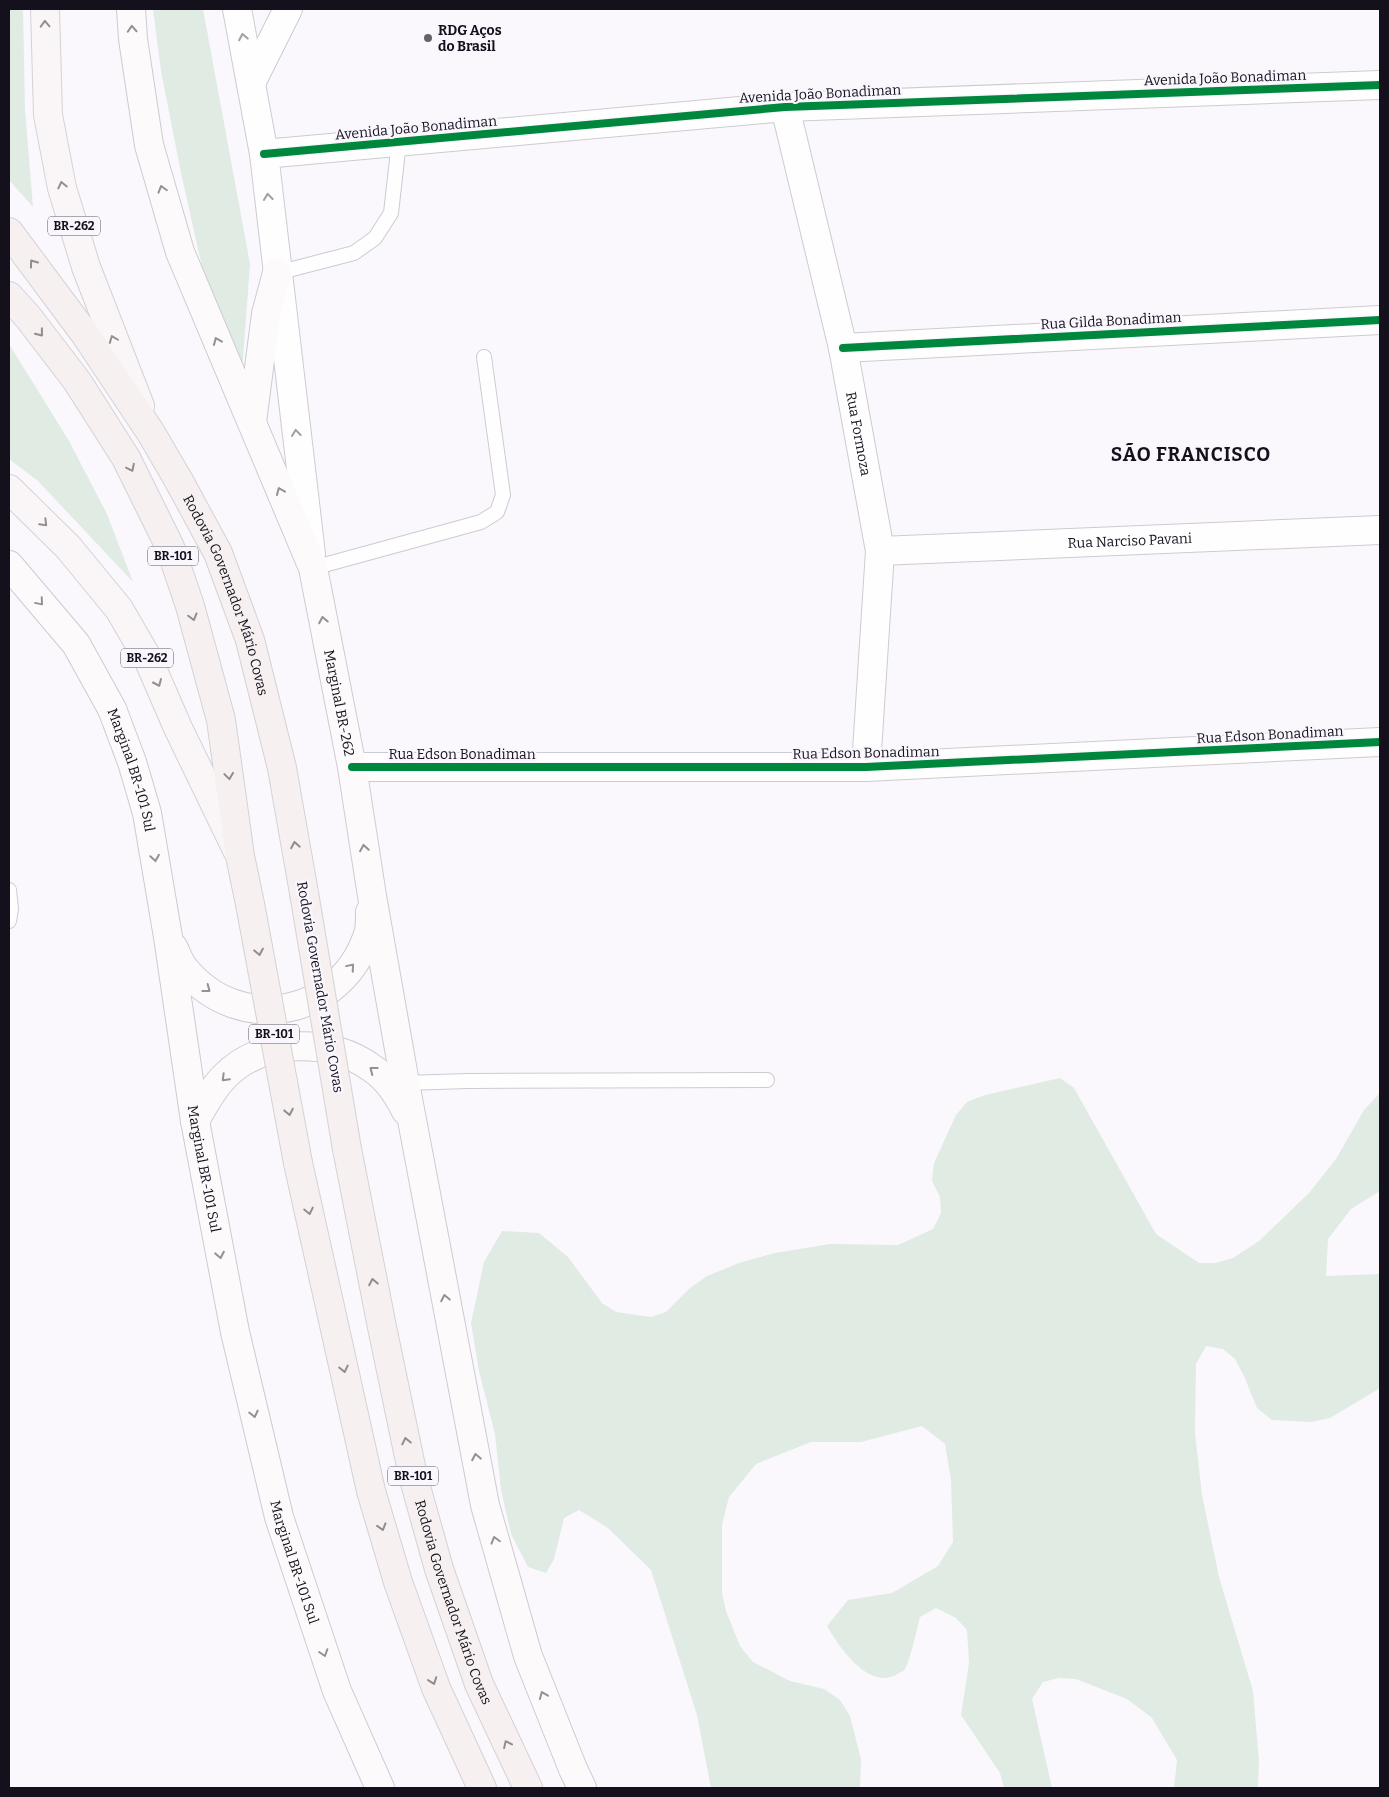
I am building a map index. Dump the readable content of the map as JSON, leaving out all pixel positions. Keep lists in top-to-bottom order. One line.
{"streets":{"highway":["BR-101","Rodovia Governador Mário Covas"],"main road":["BR-262","Marginal BR-262","Marginal BR-101 Sul"],"street":["Avenida João Bonadiman","Rua Gilda Bonadiman","Rua Formoza","Rua Narciso Pavani","Rua Edson Bonadiman"]},"crossings":[["Avenida João Bonadiman","Rua Formoza"],["BR-262","BR-101"],["BR-262","Rodovia Governador Mário Covas"],["Rua Gilda Bonadiman","Rua Formoza"],["Rua Formoza","Rua Narciso Pavani"],["Rua Formoza","Rua Edson Bonadiman"],["Marginal BR-262","Rua Edson Bonadiman"]],"districts":["SÃO FRANCISCO"],"places":["RDG Aços do Brasil"]}
